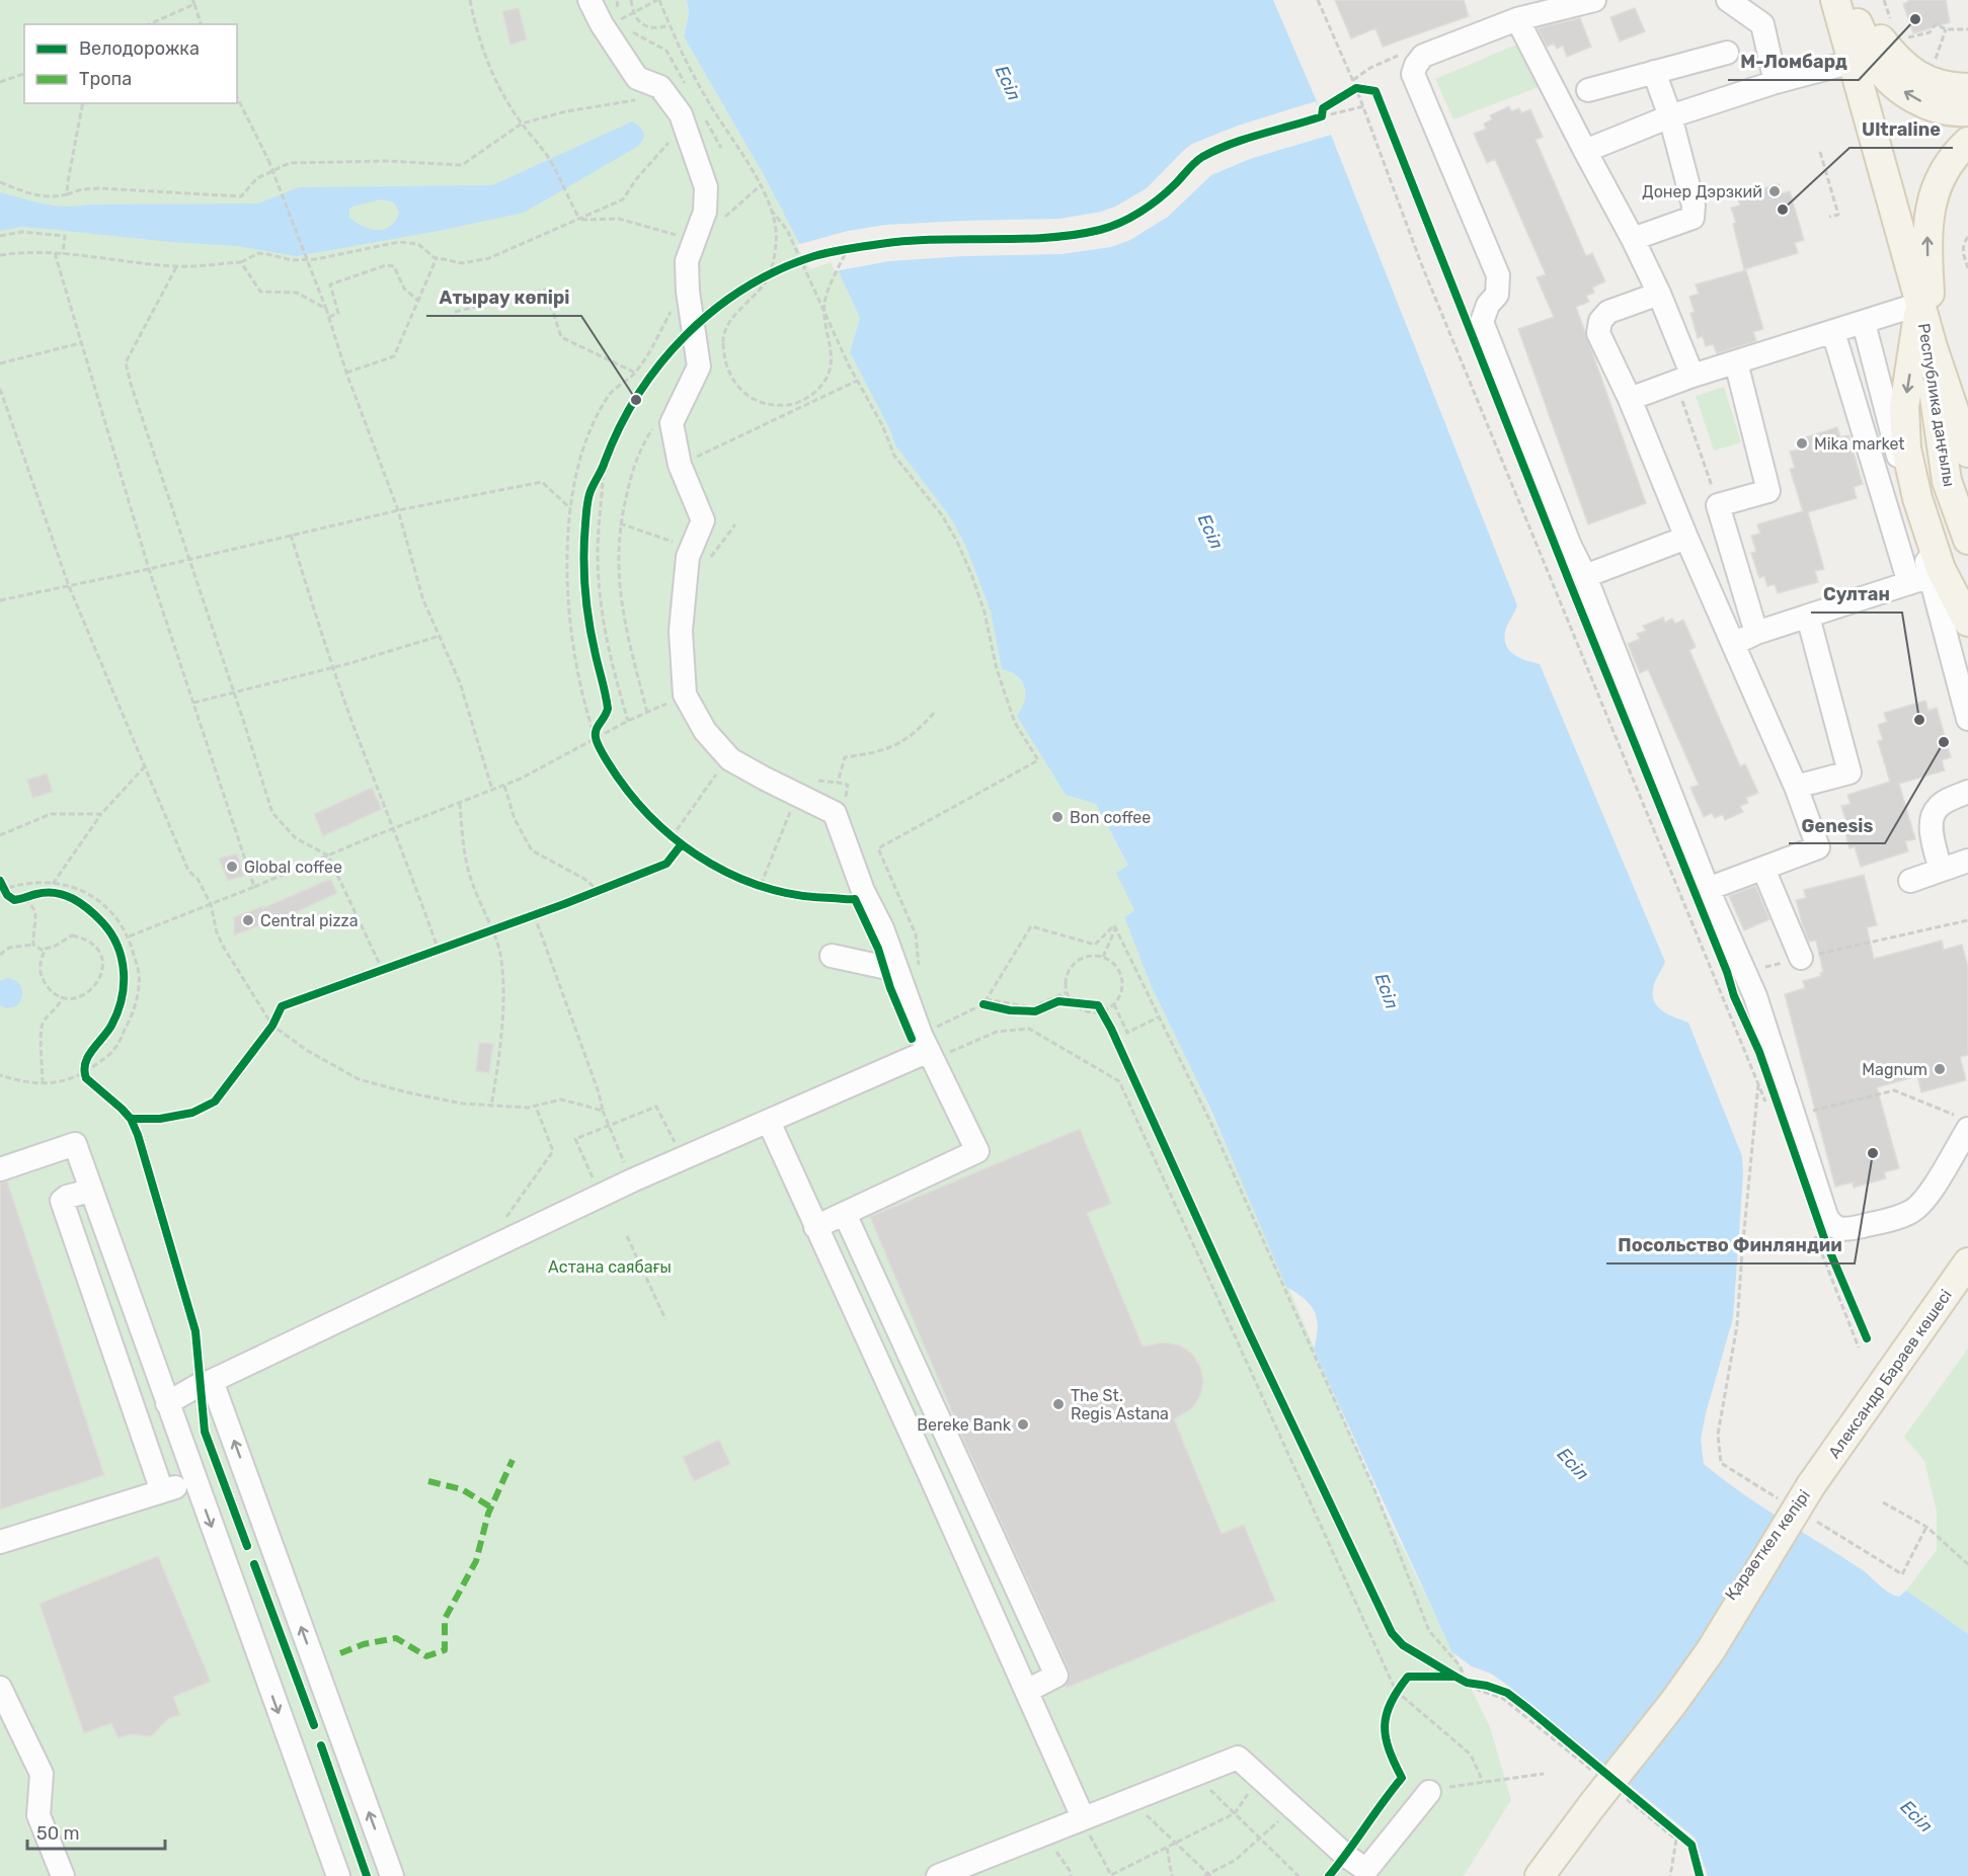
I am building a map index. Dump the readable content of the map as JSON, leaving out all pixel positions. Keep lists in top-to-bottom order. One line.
{"streets":{"main road":["Республика даңғылы","Александр Бараев көшесі","Қараөткел көпірі"]},"crossings":[["Александр Бараев көшесі","Қараөткел көпірі"]],"water":["Есіл"],"parks":["Астана саябағы"],"places":["М-Ломбард","Донер Дэрзкий","Ultraline","Атырау көпірі","Mika market","Султан","Genesis","Bon coffee","Global coffee","Central pizza","Magnum","Посольство Финляндии","The St. Regis Astana","Bereke Bank"],"legend":["Велодорожка","Тропа"],"scale_bar":"50 m"}
